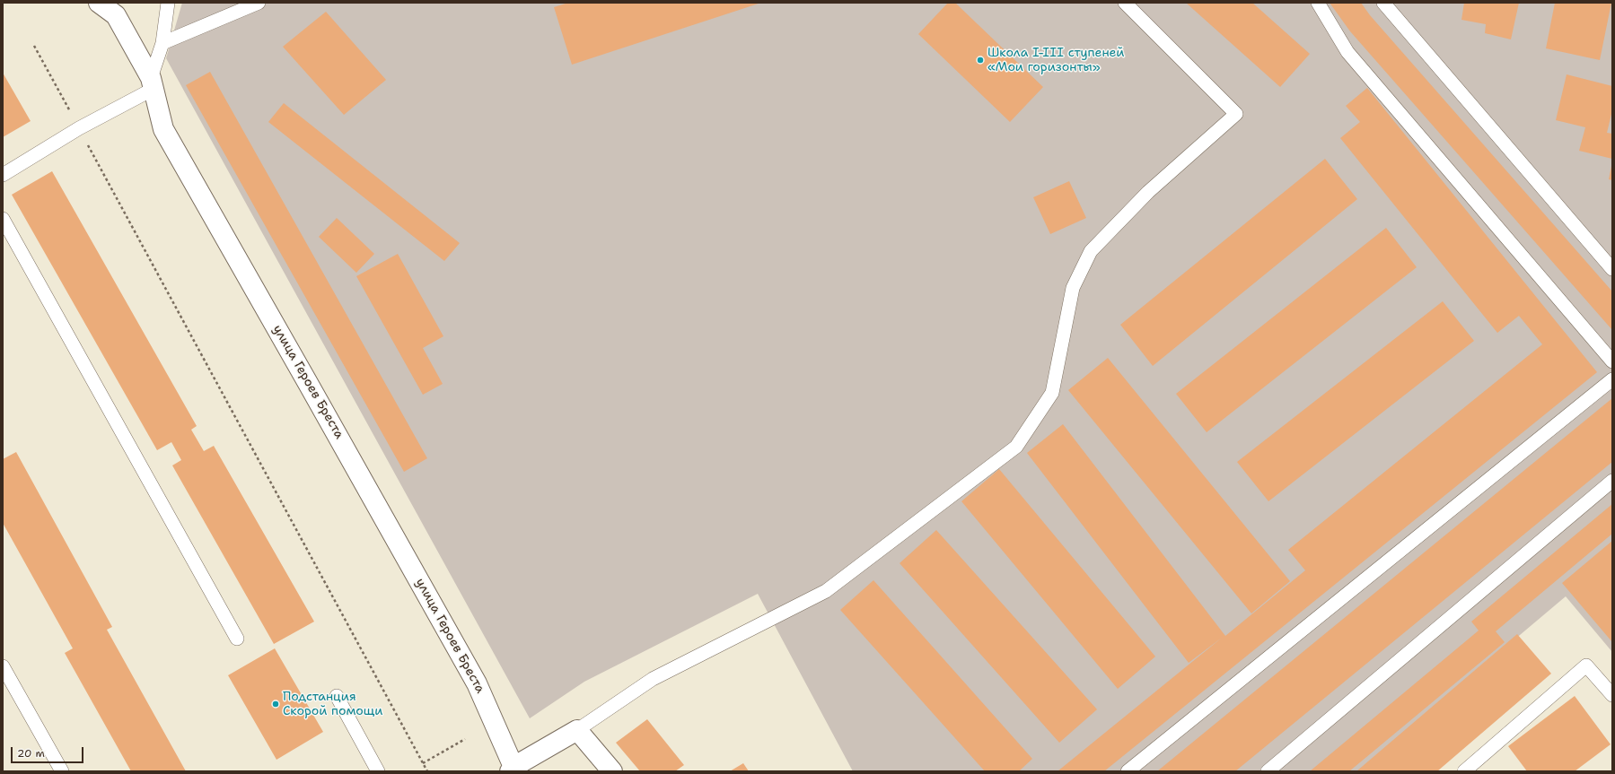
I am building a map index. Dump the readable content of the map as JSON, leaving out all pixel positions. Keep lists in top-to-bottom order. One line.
{"streets":{"street":["улица Героев Бреста"]},"places":["Школа I-III ступеней «Мои горизонты»","Подстанция Скорой помощи"],"scale_bar":"20 m"}
